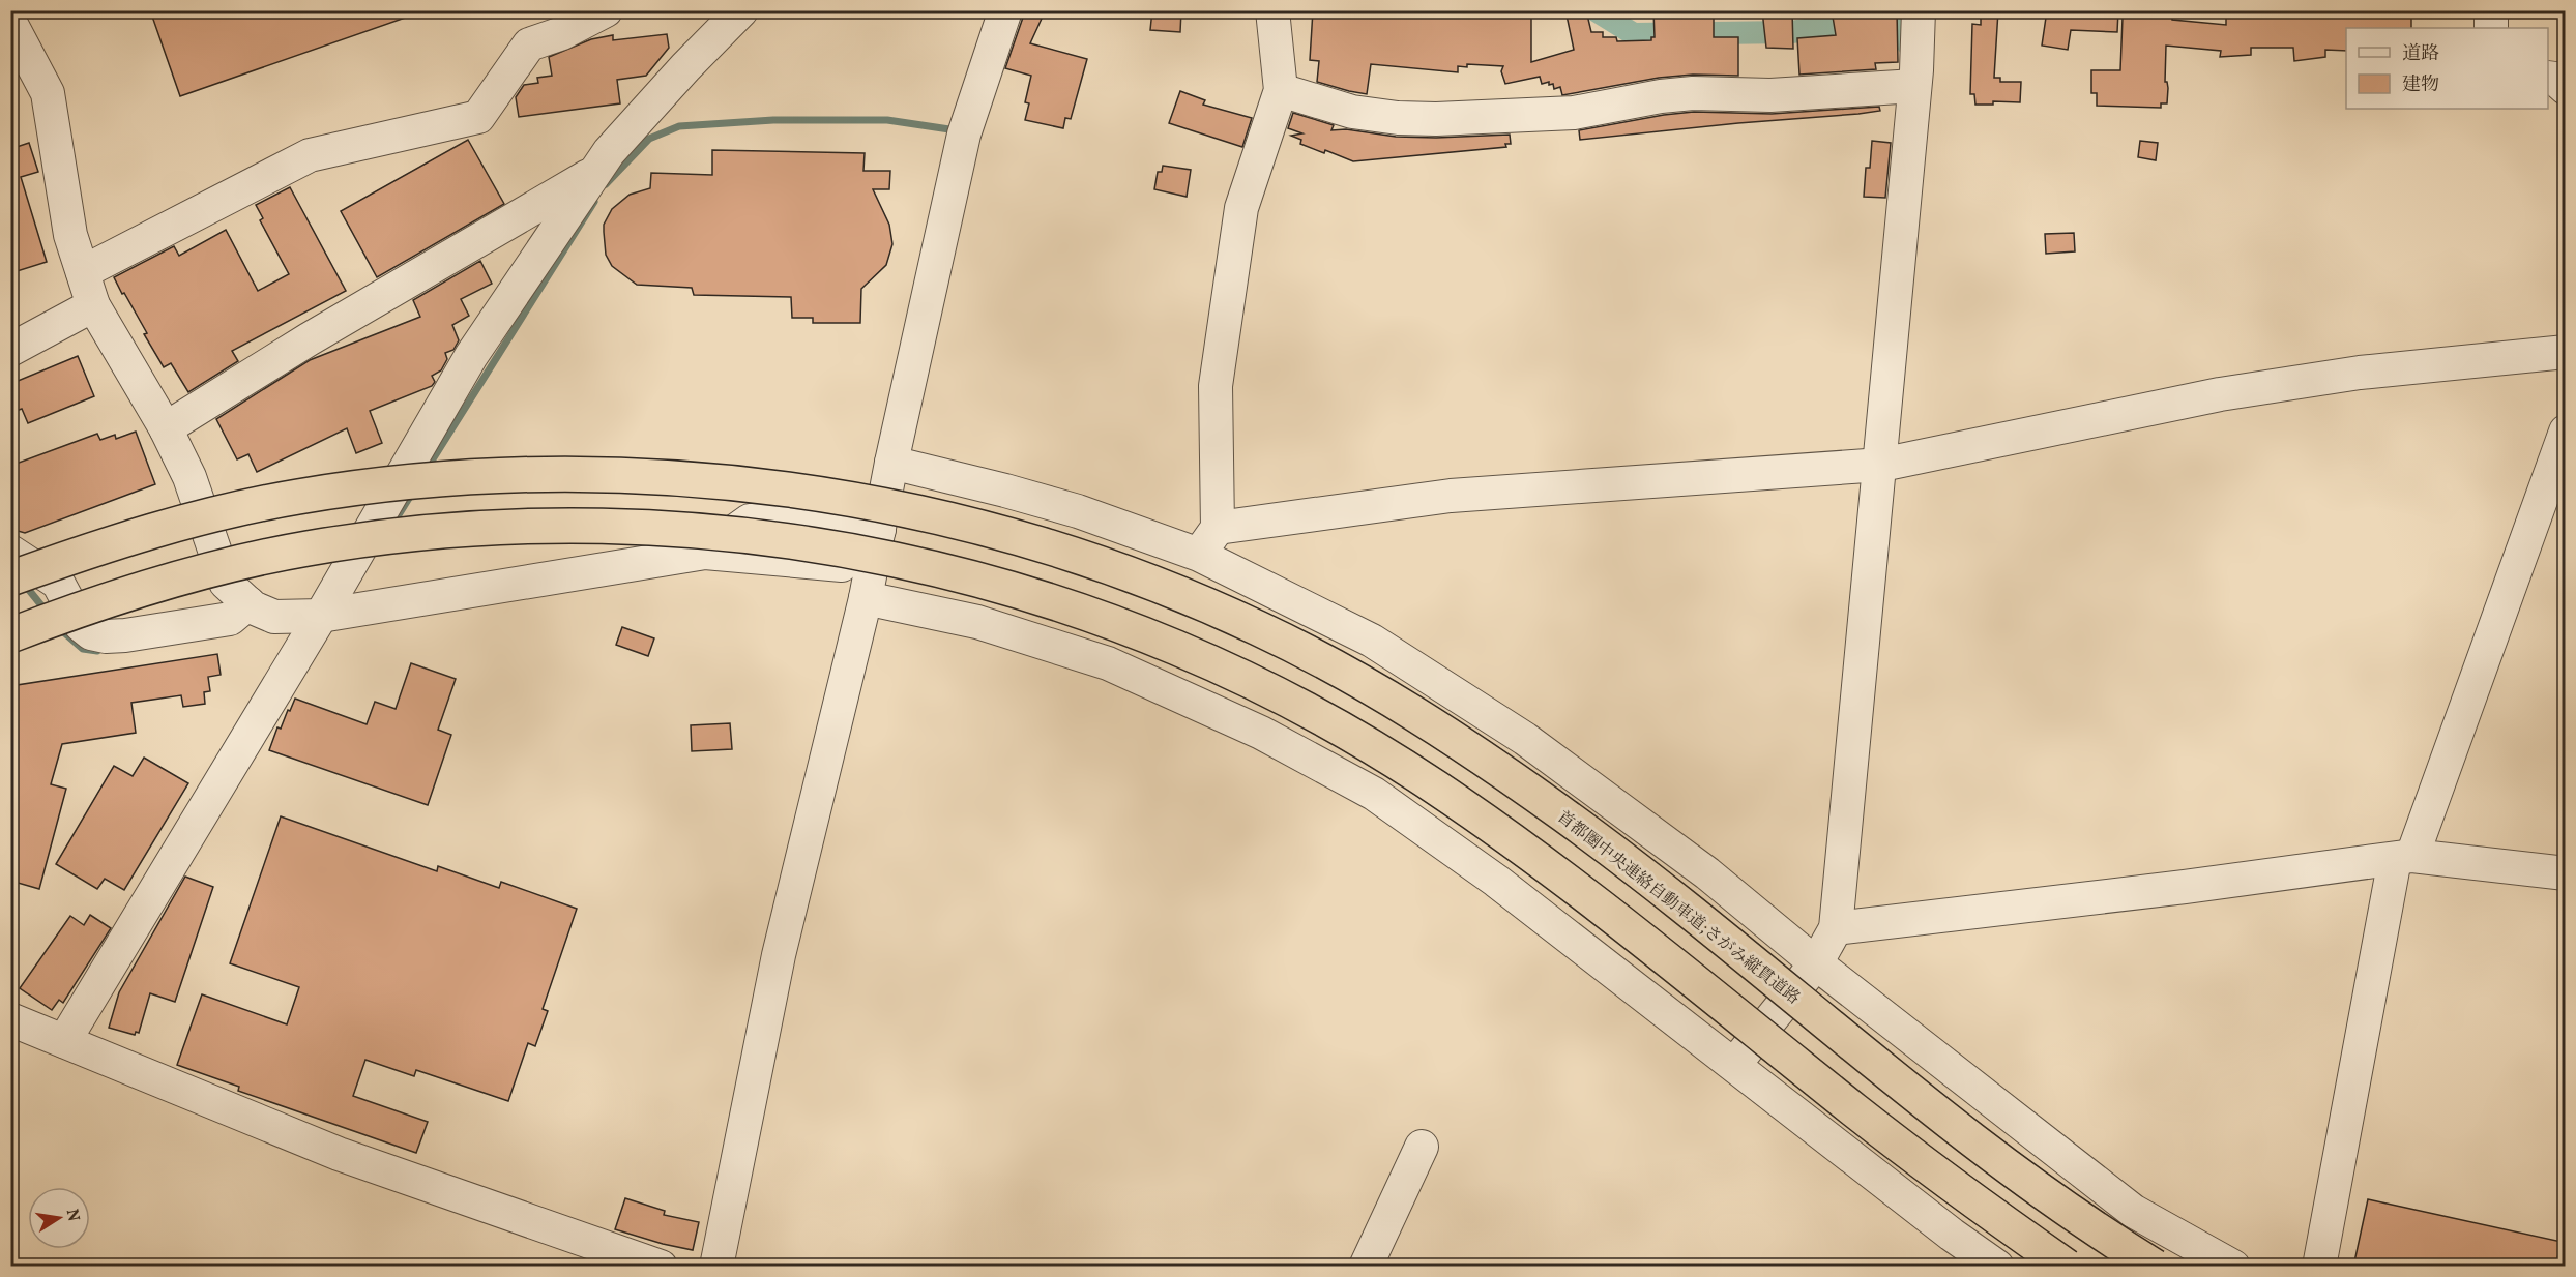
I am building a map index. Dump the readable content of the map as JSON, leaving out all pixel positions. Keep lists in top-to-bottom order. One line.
{"streets":{"highway":["首都圏中央連絡自動車道;さがみ縦貫道路"]},"legend":["道路","建物"],"north":"right"}
